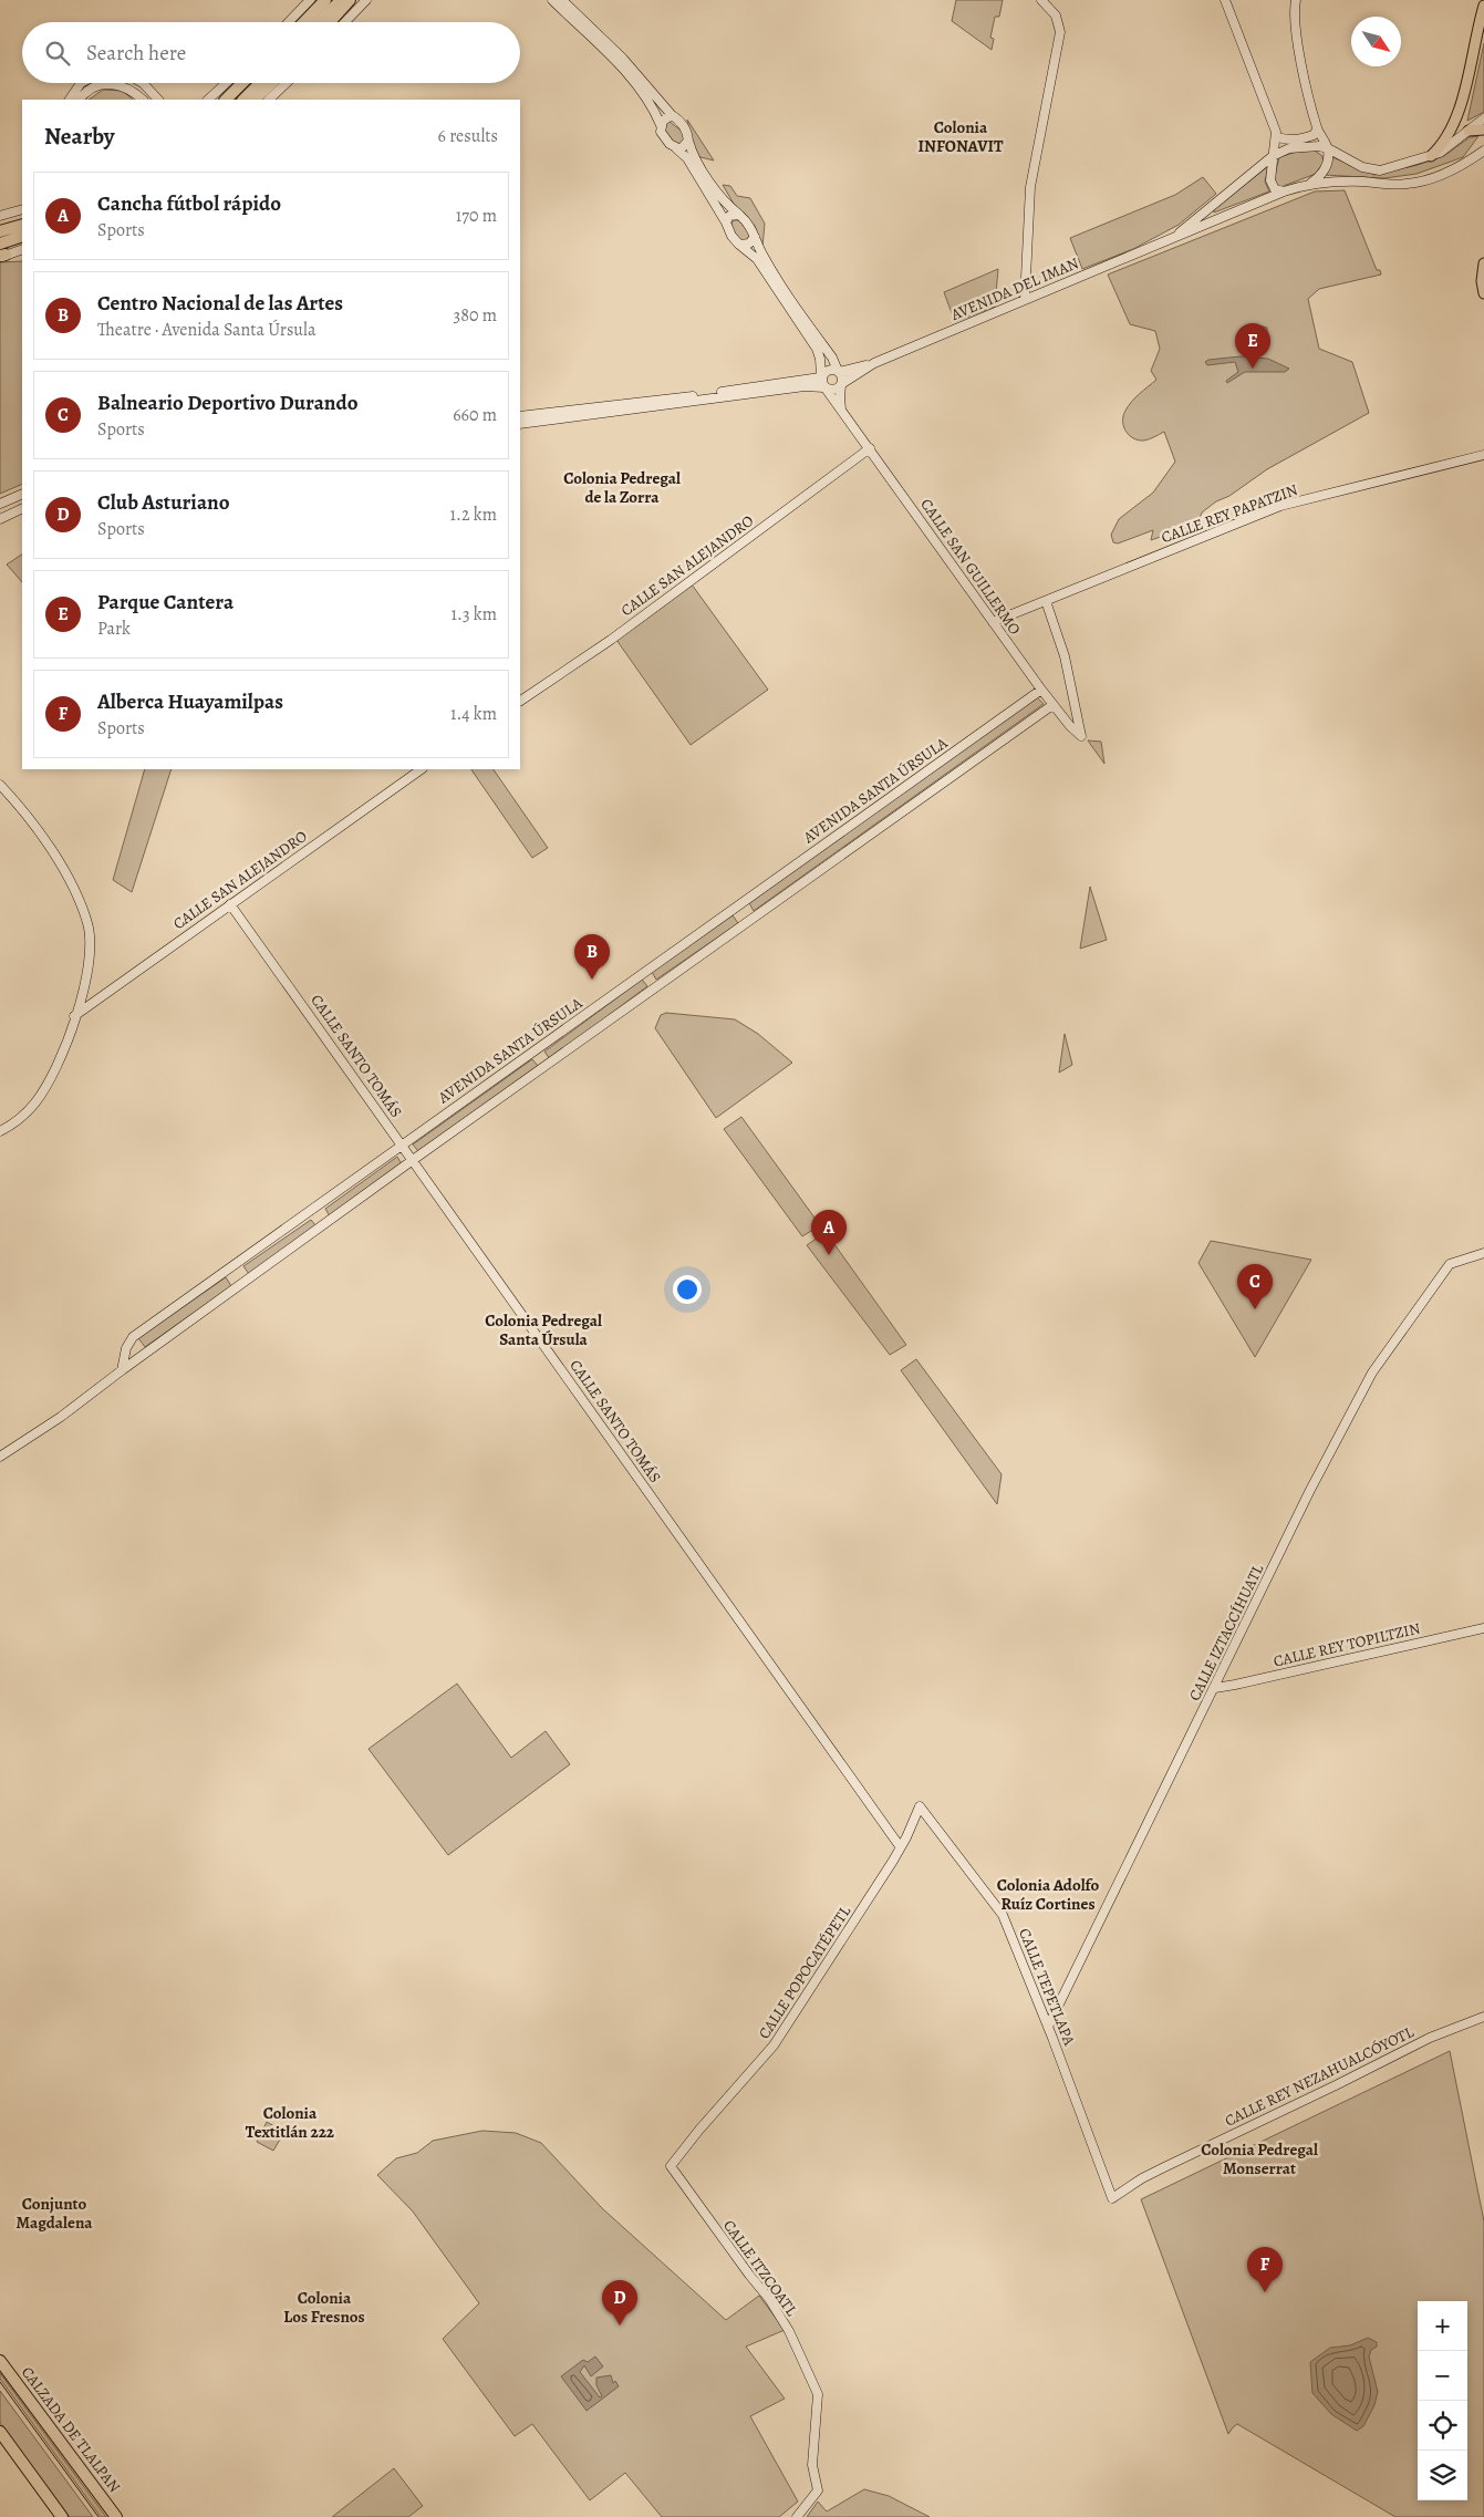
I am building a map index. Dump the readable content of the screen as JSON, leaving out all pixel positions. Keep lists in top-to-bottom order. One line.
{"streets":{"highway":["CALZADA DE TLALPAN"],"street":["AVENIDA DEL IMAN","CALLE REY PAPATZIN","CALLE SAN ALEJANDRO","CALLE SAN GUILLERMO","AVENIDA SANTA ÚRSULA","CALLE SANTO TOMÁS","CALLE IZTACCÍHUATL","CALLE REY TOPILTZIN","CALLE POPOCATÉPETL","CALLE TEPETLAPA","CALLE REY NEZAHUALCÓYOTL","CALLE ITZCOATL"]},"crossings":[["AVENIDA DEL IMAN","CALLE SAN GUILLERMO"],["CALLE REY PAPATZIN","CALLE SAN GUILLERMO"],["CALLE SAN ALEJANDRO","CALLE SAN GUILLERMO"],["CALLE SAN ALEJANDRO","CALLE SANTO TOMÁS"],["CALLE SAN GUILLERMO","AVENIDA SANTA ÚRSULA"],["AVENIDA SANTA ÚRSULA","CALLE SANTO TOMÁS"],["CALLE SANTO TOMÁS","CALLE POPOCATÉPETL"],["CALLE IZTACCÍHUATL","CALLE REY TOPILTZIN"],["CALLE IZTACCÍHUATL","CALLE TEPETLAPA"],["CALLE POPOCATÉPETL","CALLE TEPETLAPA"],["CALLE POPOCATÉPETL","CALLE ITZCOATL"],["CALLE TEPETLAPA","CALLE REY NEZAHUALCÓYOTL"]],"districts":["Colonia INFONAVIT","Colonia Pedregal de la Zorra","Colonia Pedregal Santa Úrsula","Colonia Adolfo Ruíz Cortines","Colonia Textitlán 222","Colonia Pedregal Monserrat","Conjunto Magdalena","Colonia Los Fresnos"],"north":"bottom right","page":{"search":"Search here","heading":["Nearby","6 results"],"list":[{"mark":"A","name":"Cancha fútbol rápido","note":"Sports","value":"170 m"},{"mark":"B","name":"Centro Nacional de las Artes","note":"Theatre · Avenida Santa Úrsula","value":"380 m"},{"mark":"C","name":"Balneario Deportivo Durando","note":"Sports","value":"660 m"},{"mark":"D","name":"Club Asturiano","note":"Sports","value":"1.2 km"},{"mark":"E","name":"Parque Cantera","note":"Park","value":"1.3 km"},{"mark":"F","name":"Alberca Huayamilpas","note":"Sports","value":"1.4 km"}],"pins":["E","B","A","C","F","D"],"map_buttons":["+","−"]}}
